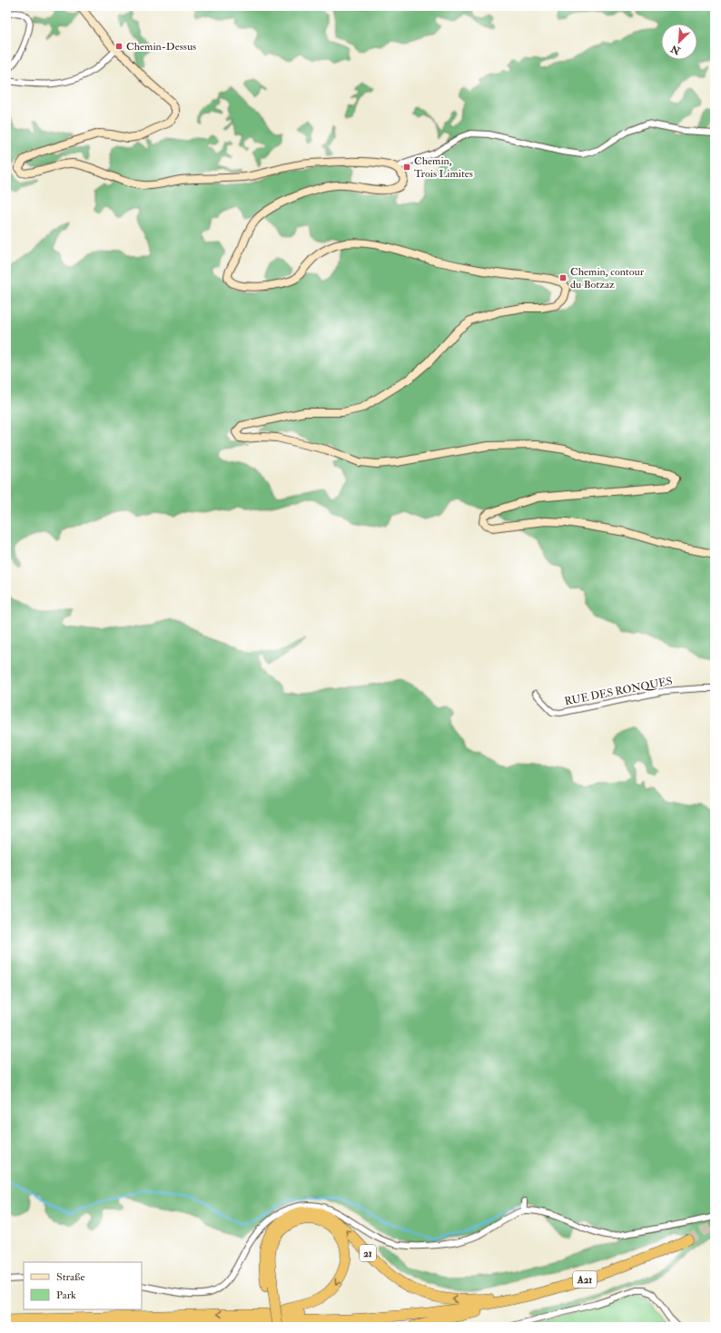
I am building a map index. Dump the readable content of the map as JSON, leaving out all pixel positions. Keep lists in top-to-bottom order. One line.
{"streets":{"highway":["21","A21"],"street":["RUE DES RONQUES"]},"crossings":[["21","A21"]],"places":{"transit":["Chemin-Dessus","Chemin, Trois Limites","Chemin, contour du Botzaz"]},"legend":["Straße","Park"],"north":"bottom left"}
